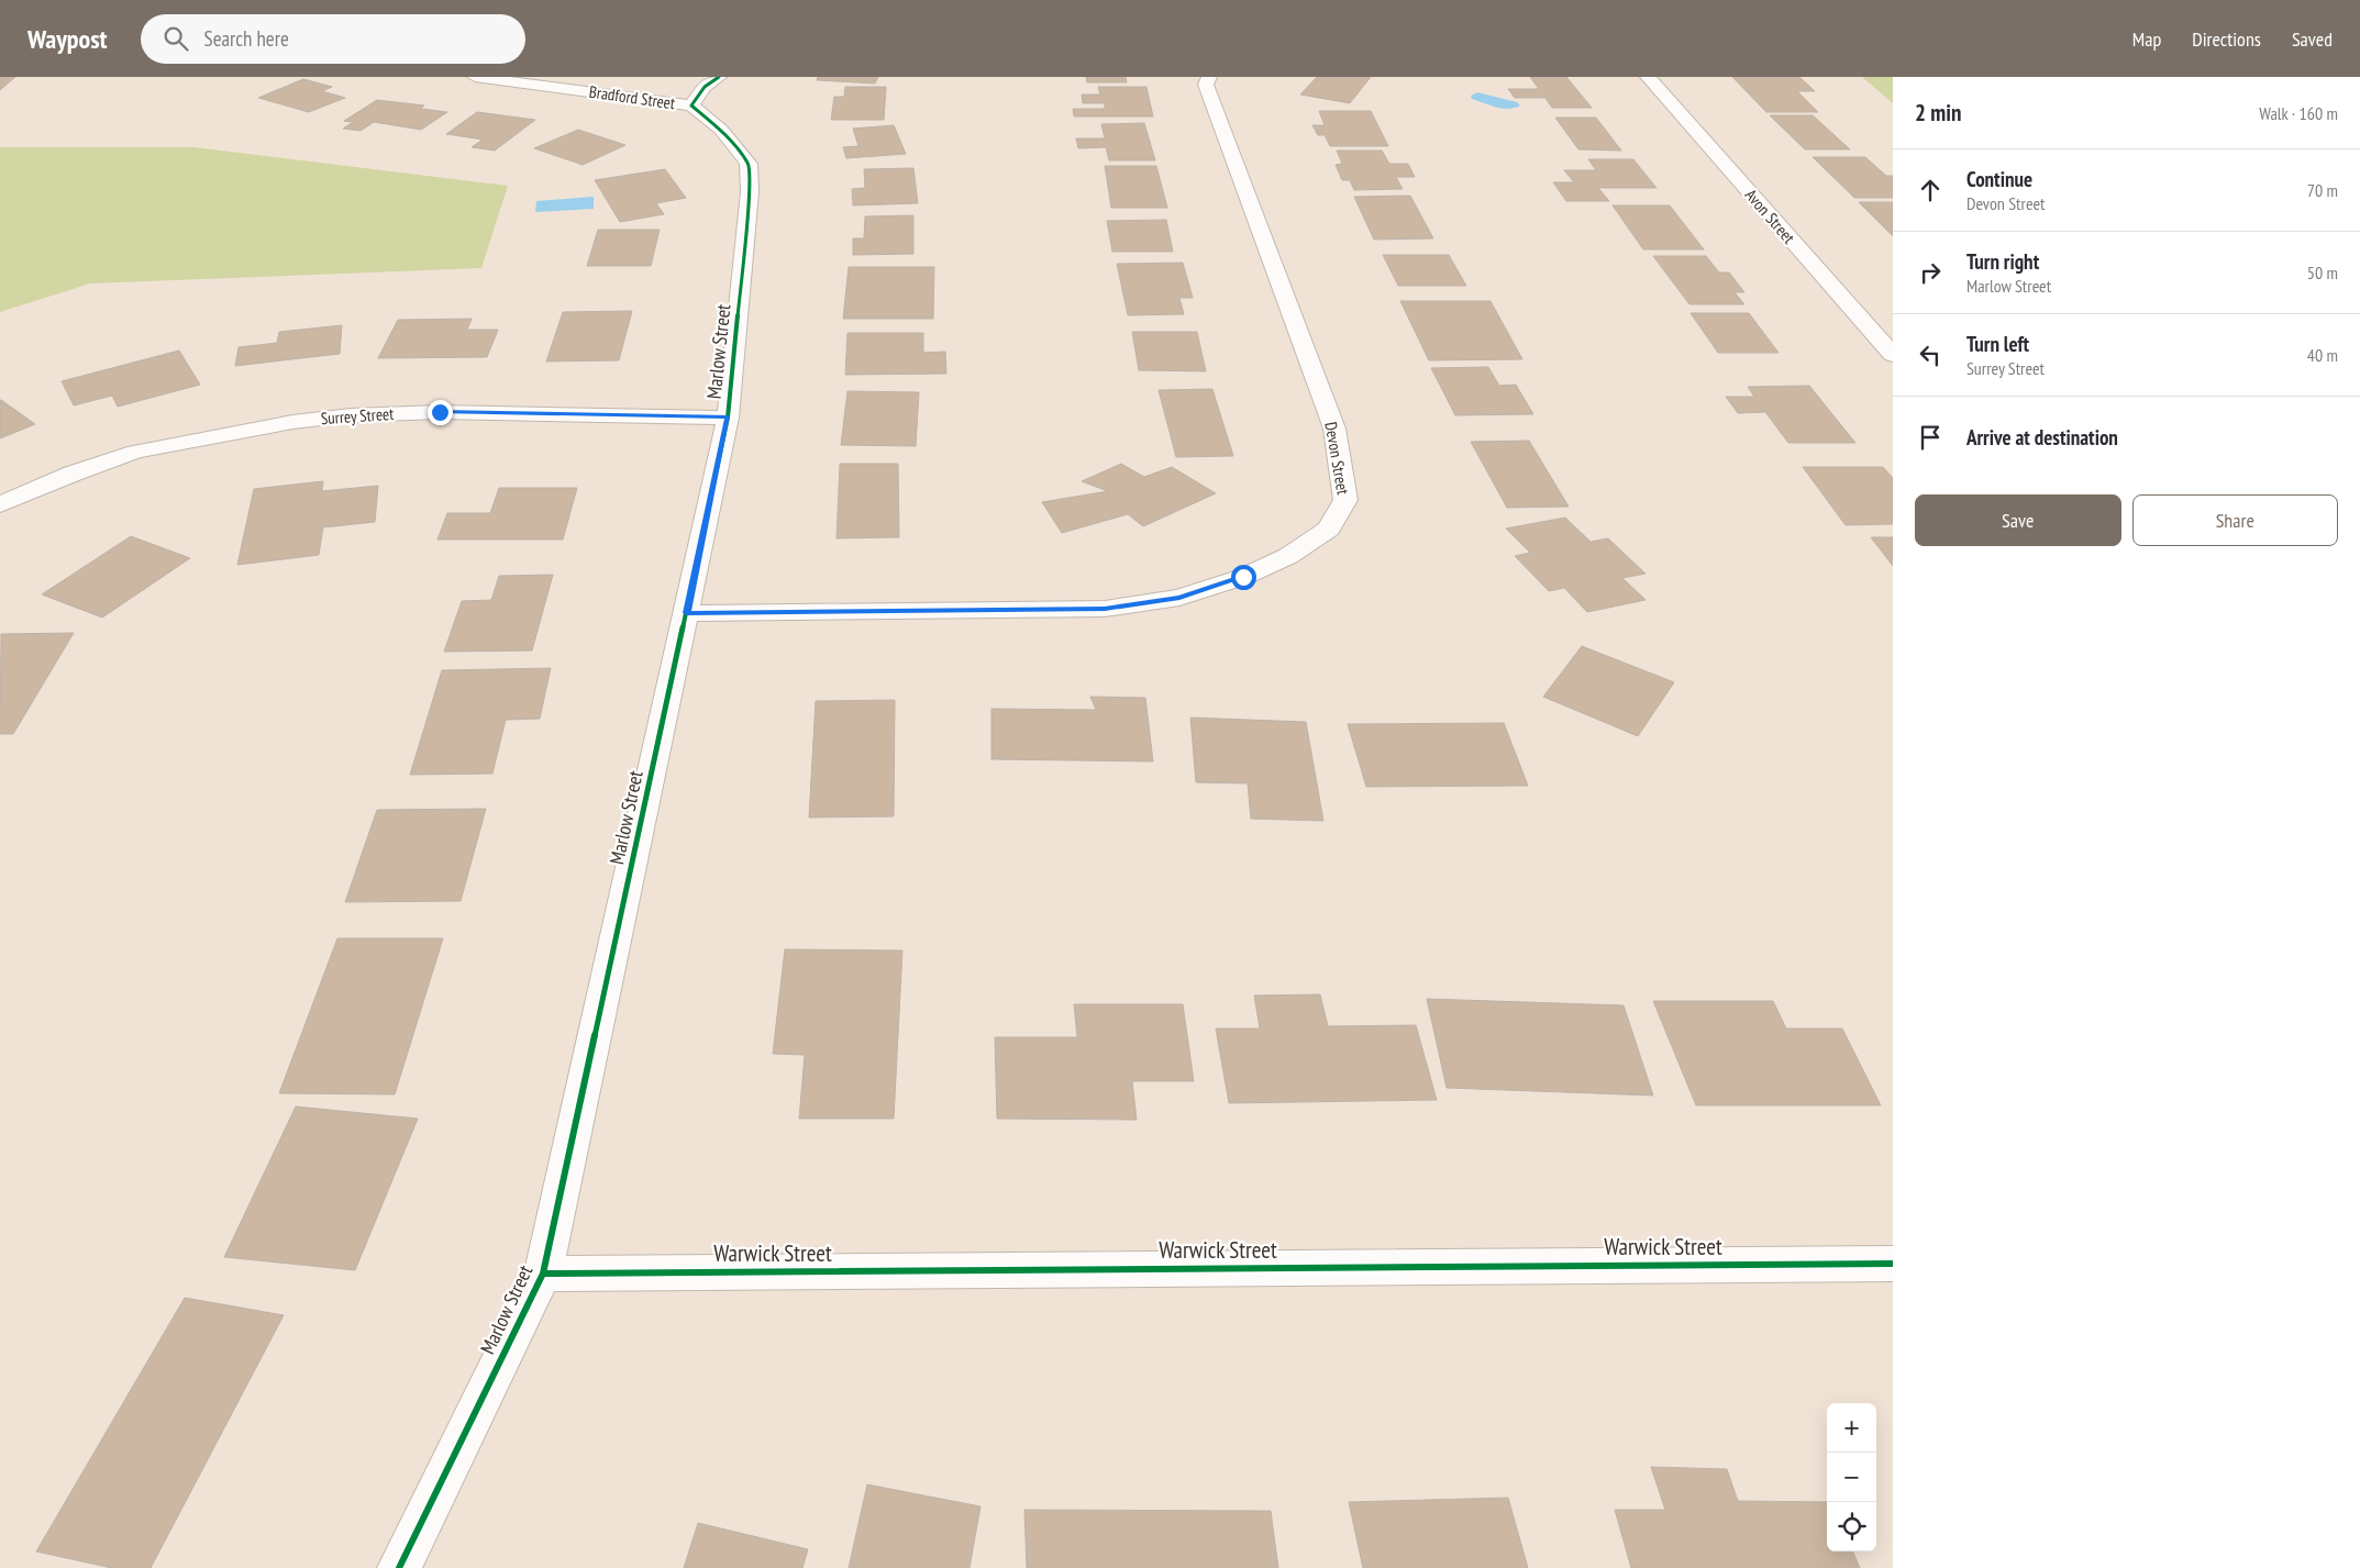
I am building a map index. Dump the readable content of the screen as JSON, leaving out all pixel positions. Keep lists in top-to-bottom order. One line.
{"streets":{"street":["Bradford Street","Avon Street","Marlow Street","Surrey Street","Devon Street","Warwick Street"]},"crossings":[["Bradford Street","Marlow Street"],["Marlow Street","Surrey Street"],["Marlow Street","Devon Street"],["Marlow Street","Warwick Street"]],"page":{"header":"Waypost","search":"Search here","nav":["Map","Directions","Saved"],"heading":["2 min","Walk · 160 m"],"list":[["Continue","Devon Street","70 m"],["Turn right","Marlow Street","50 m"],["Turn left","Surrey Street","40 m"],"Arrive at destination"],"buttons":["Save","Share"],"map_buttons":["+","−"]}}
